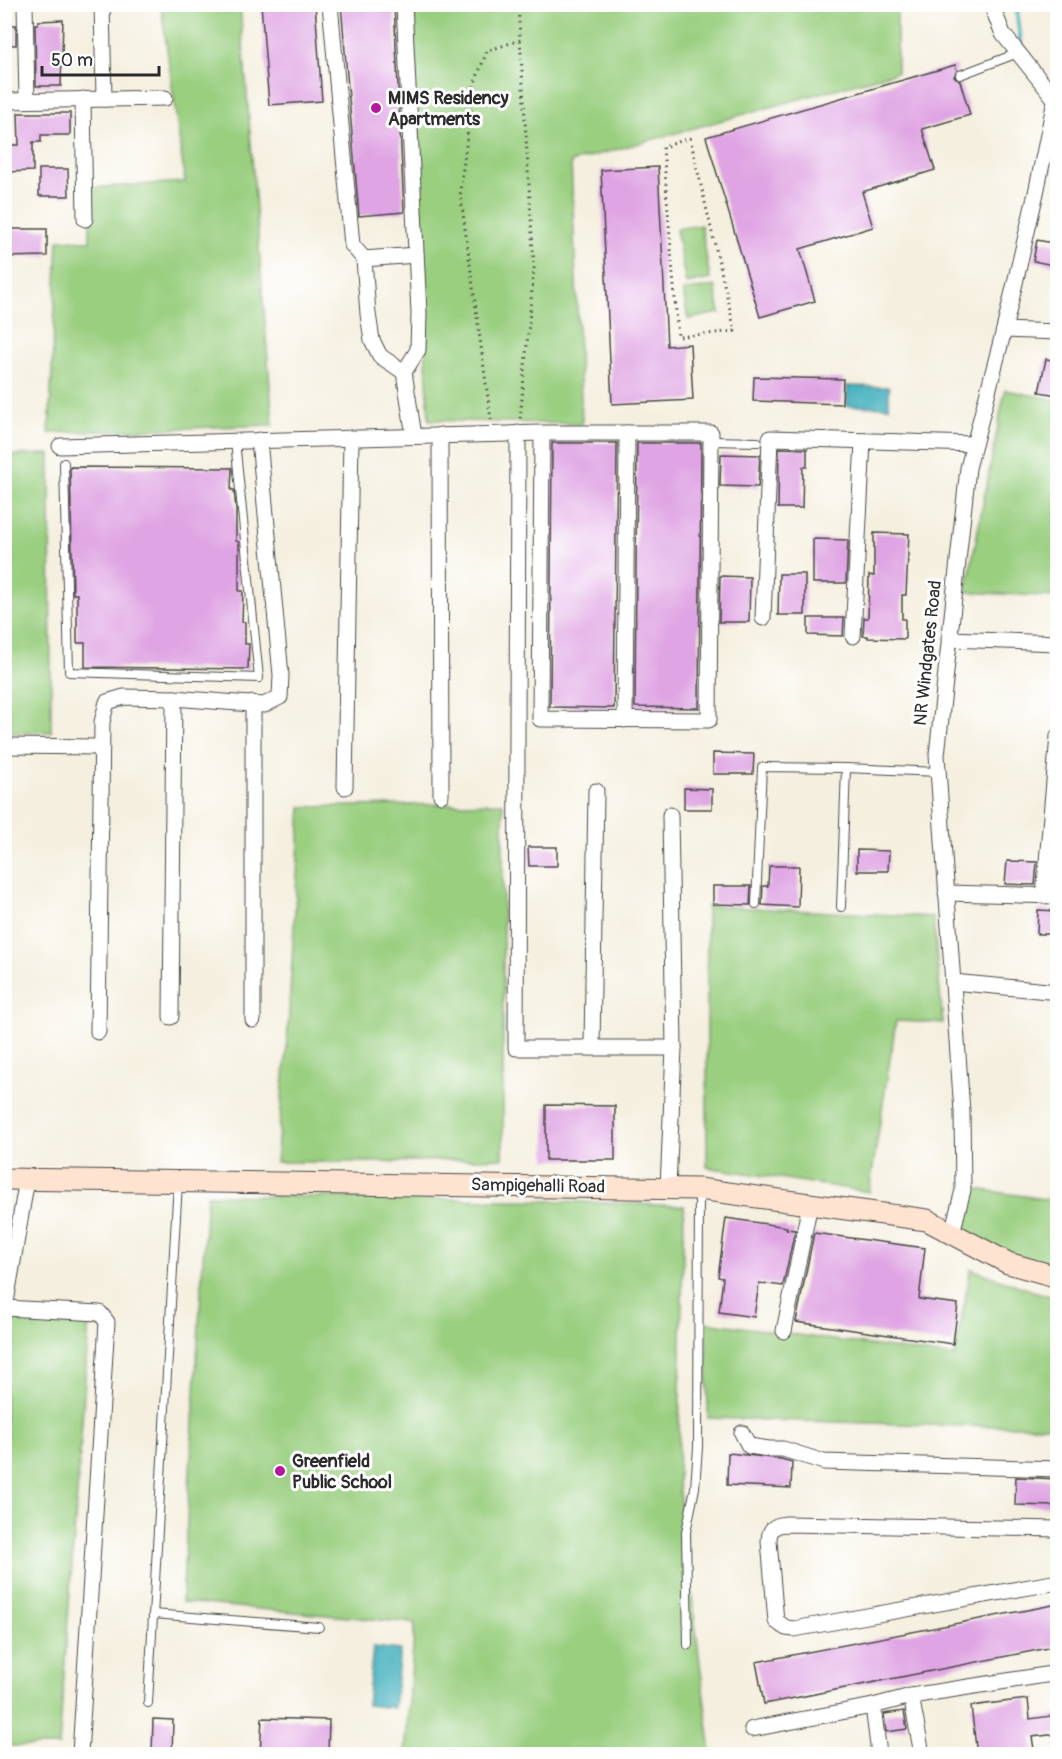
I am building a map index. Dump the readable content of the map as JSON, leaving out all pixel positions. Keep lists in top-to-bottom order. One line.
{"streets":{"street":["NR Windgates Road","Sampigehalli Road"]},"crossings":[["NR Windgates Road","Sampigehalli Road"]],"places":["MIMS Residency Apartments","Greenfield Public School"],"scale_bar":"50 m"}
